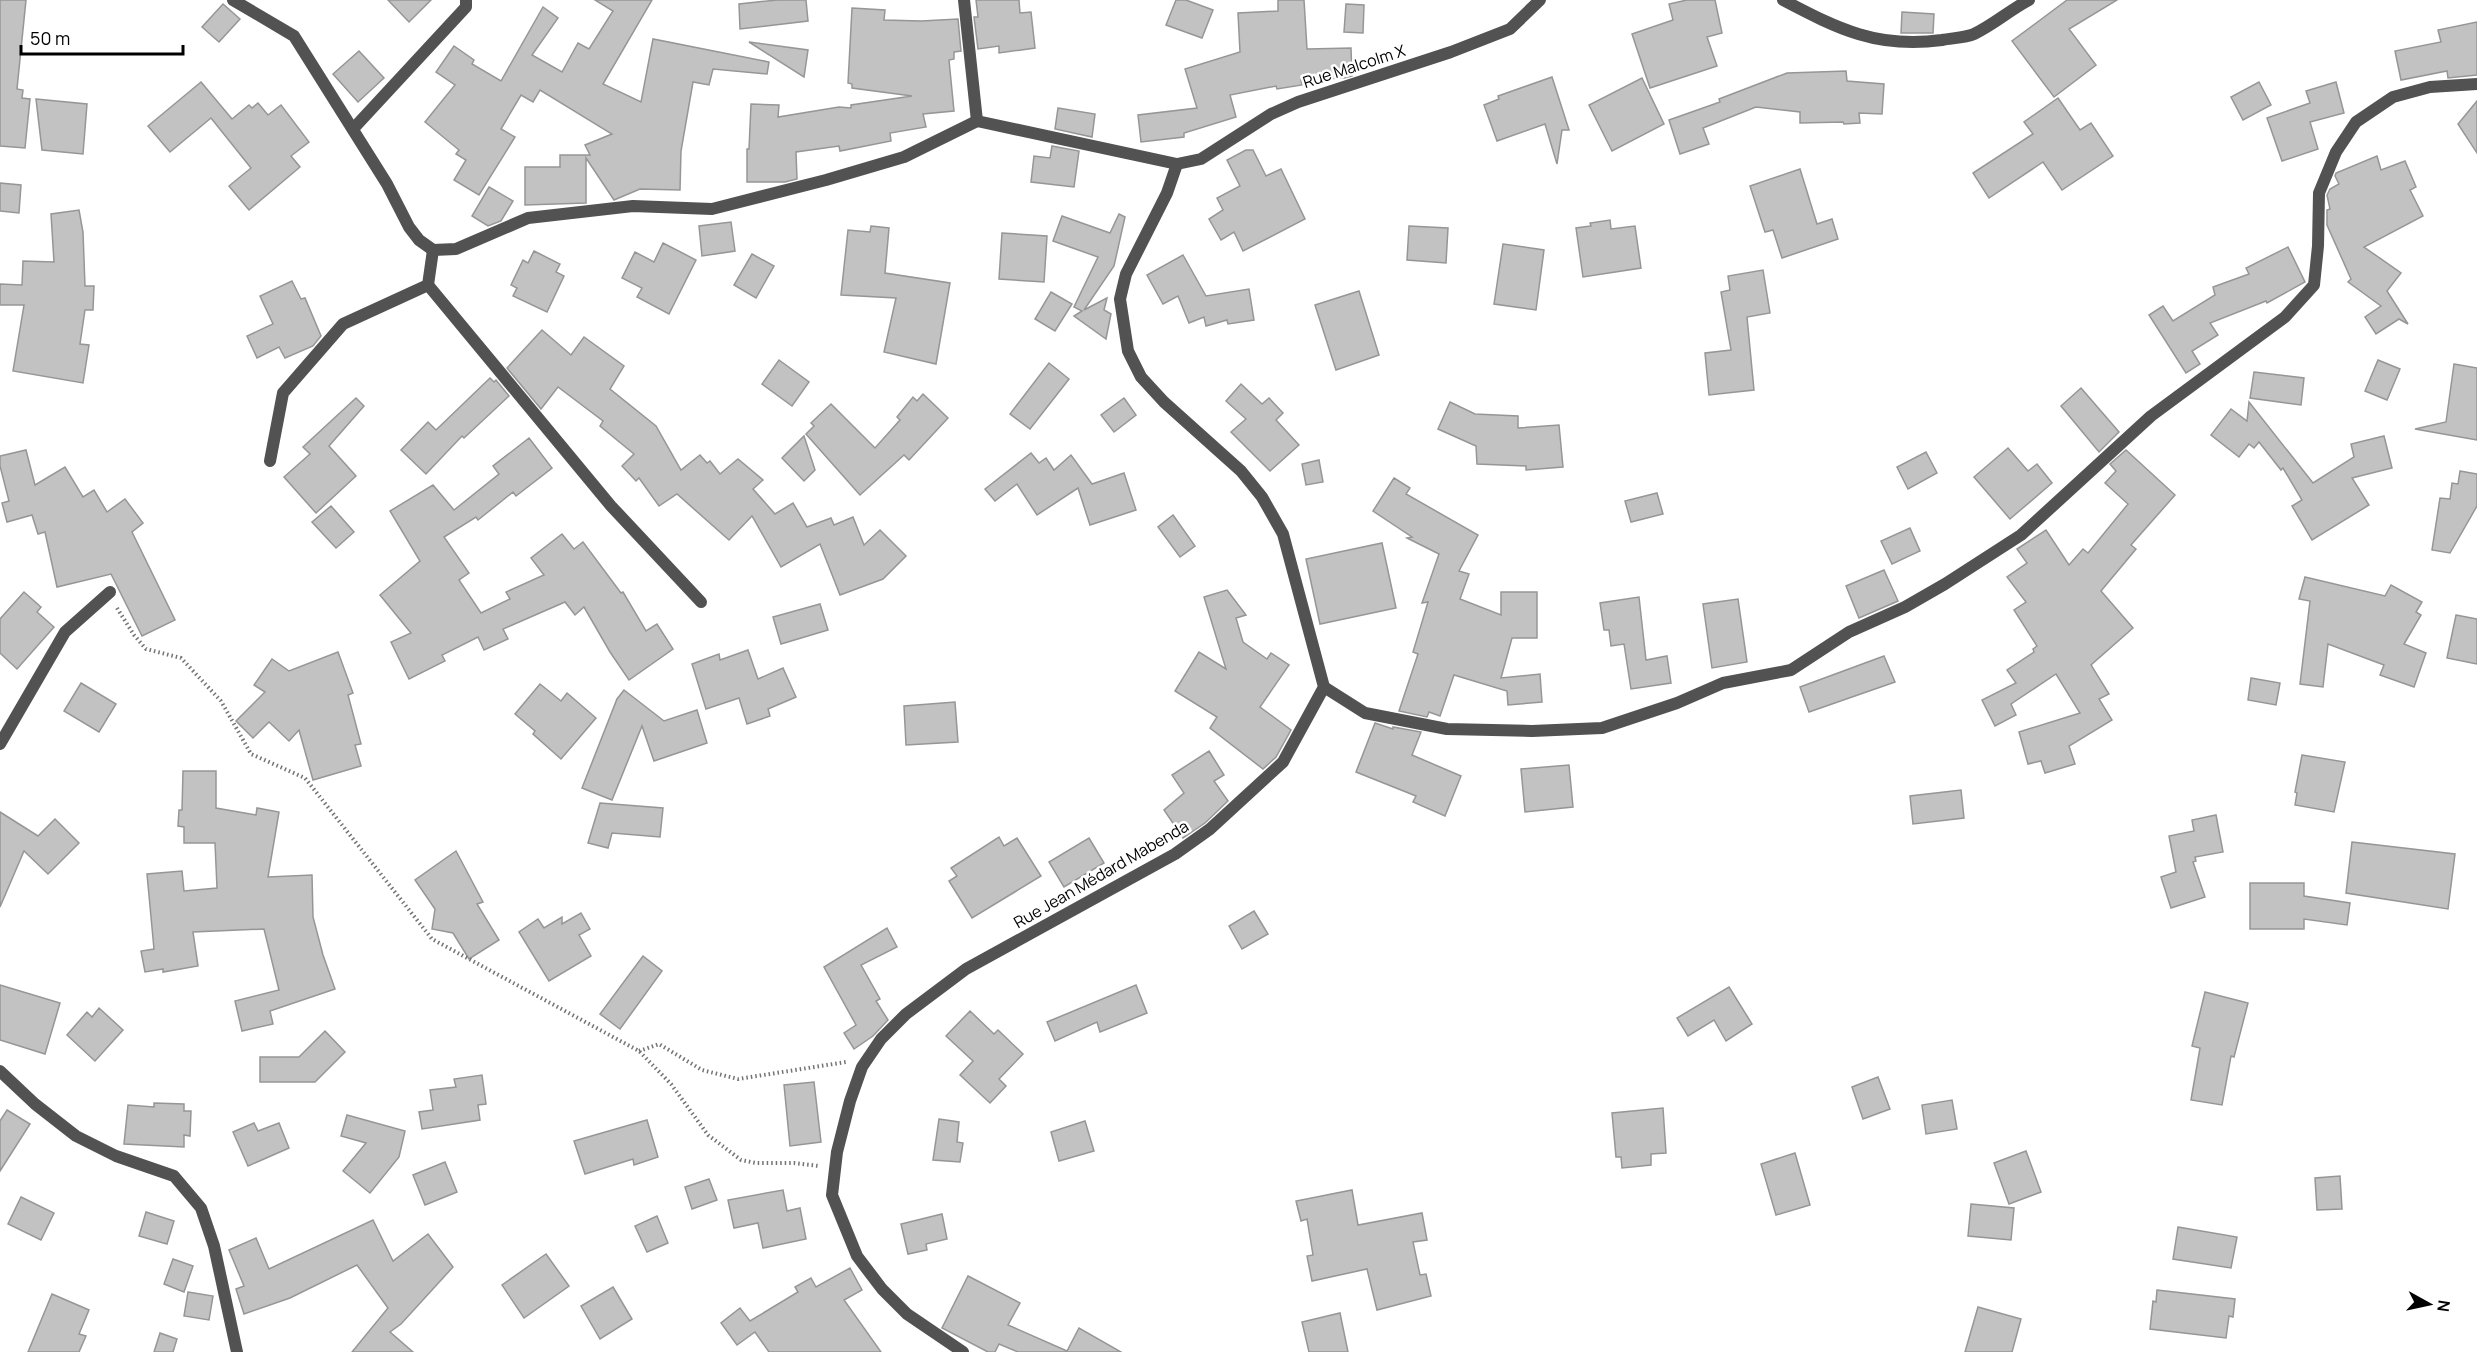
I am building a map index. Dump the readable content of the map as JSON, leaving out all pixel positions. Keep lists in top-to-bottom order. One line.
{"streets":{"street":["Rue Malcolm X","Rue Jean Médard Mabenda"]},"scale_bar":"50 m","north":"right"}
